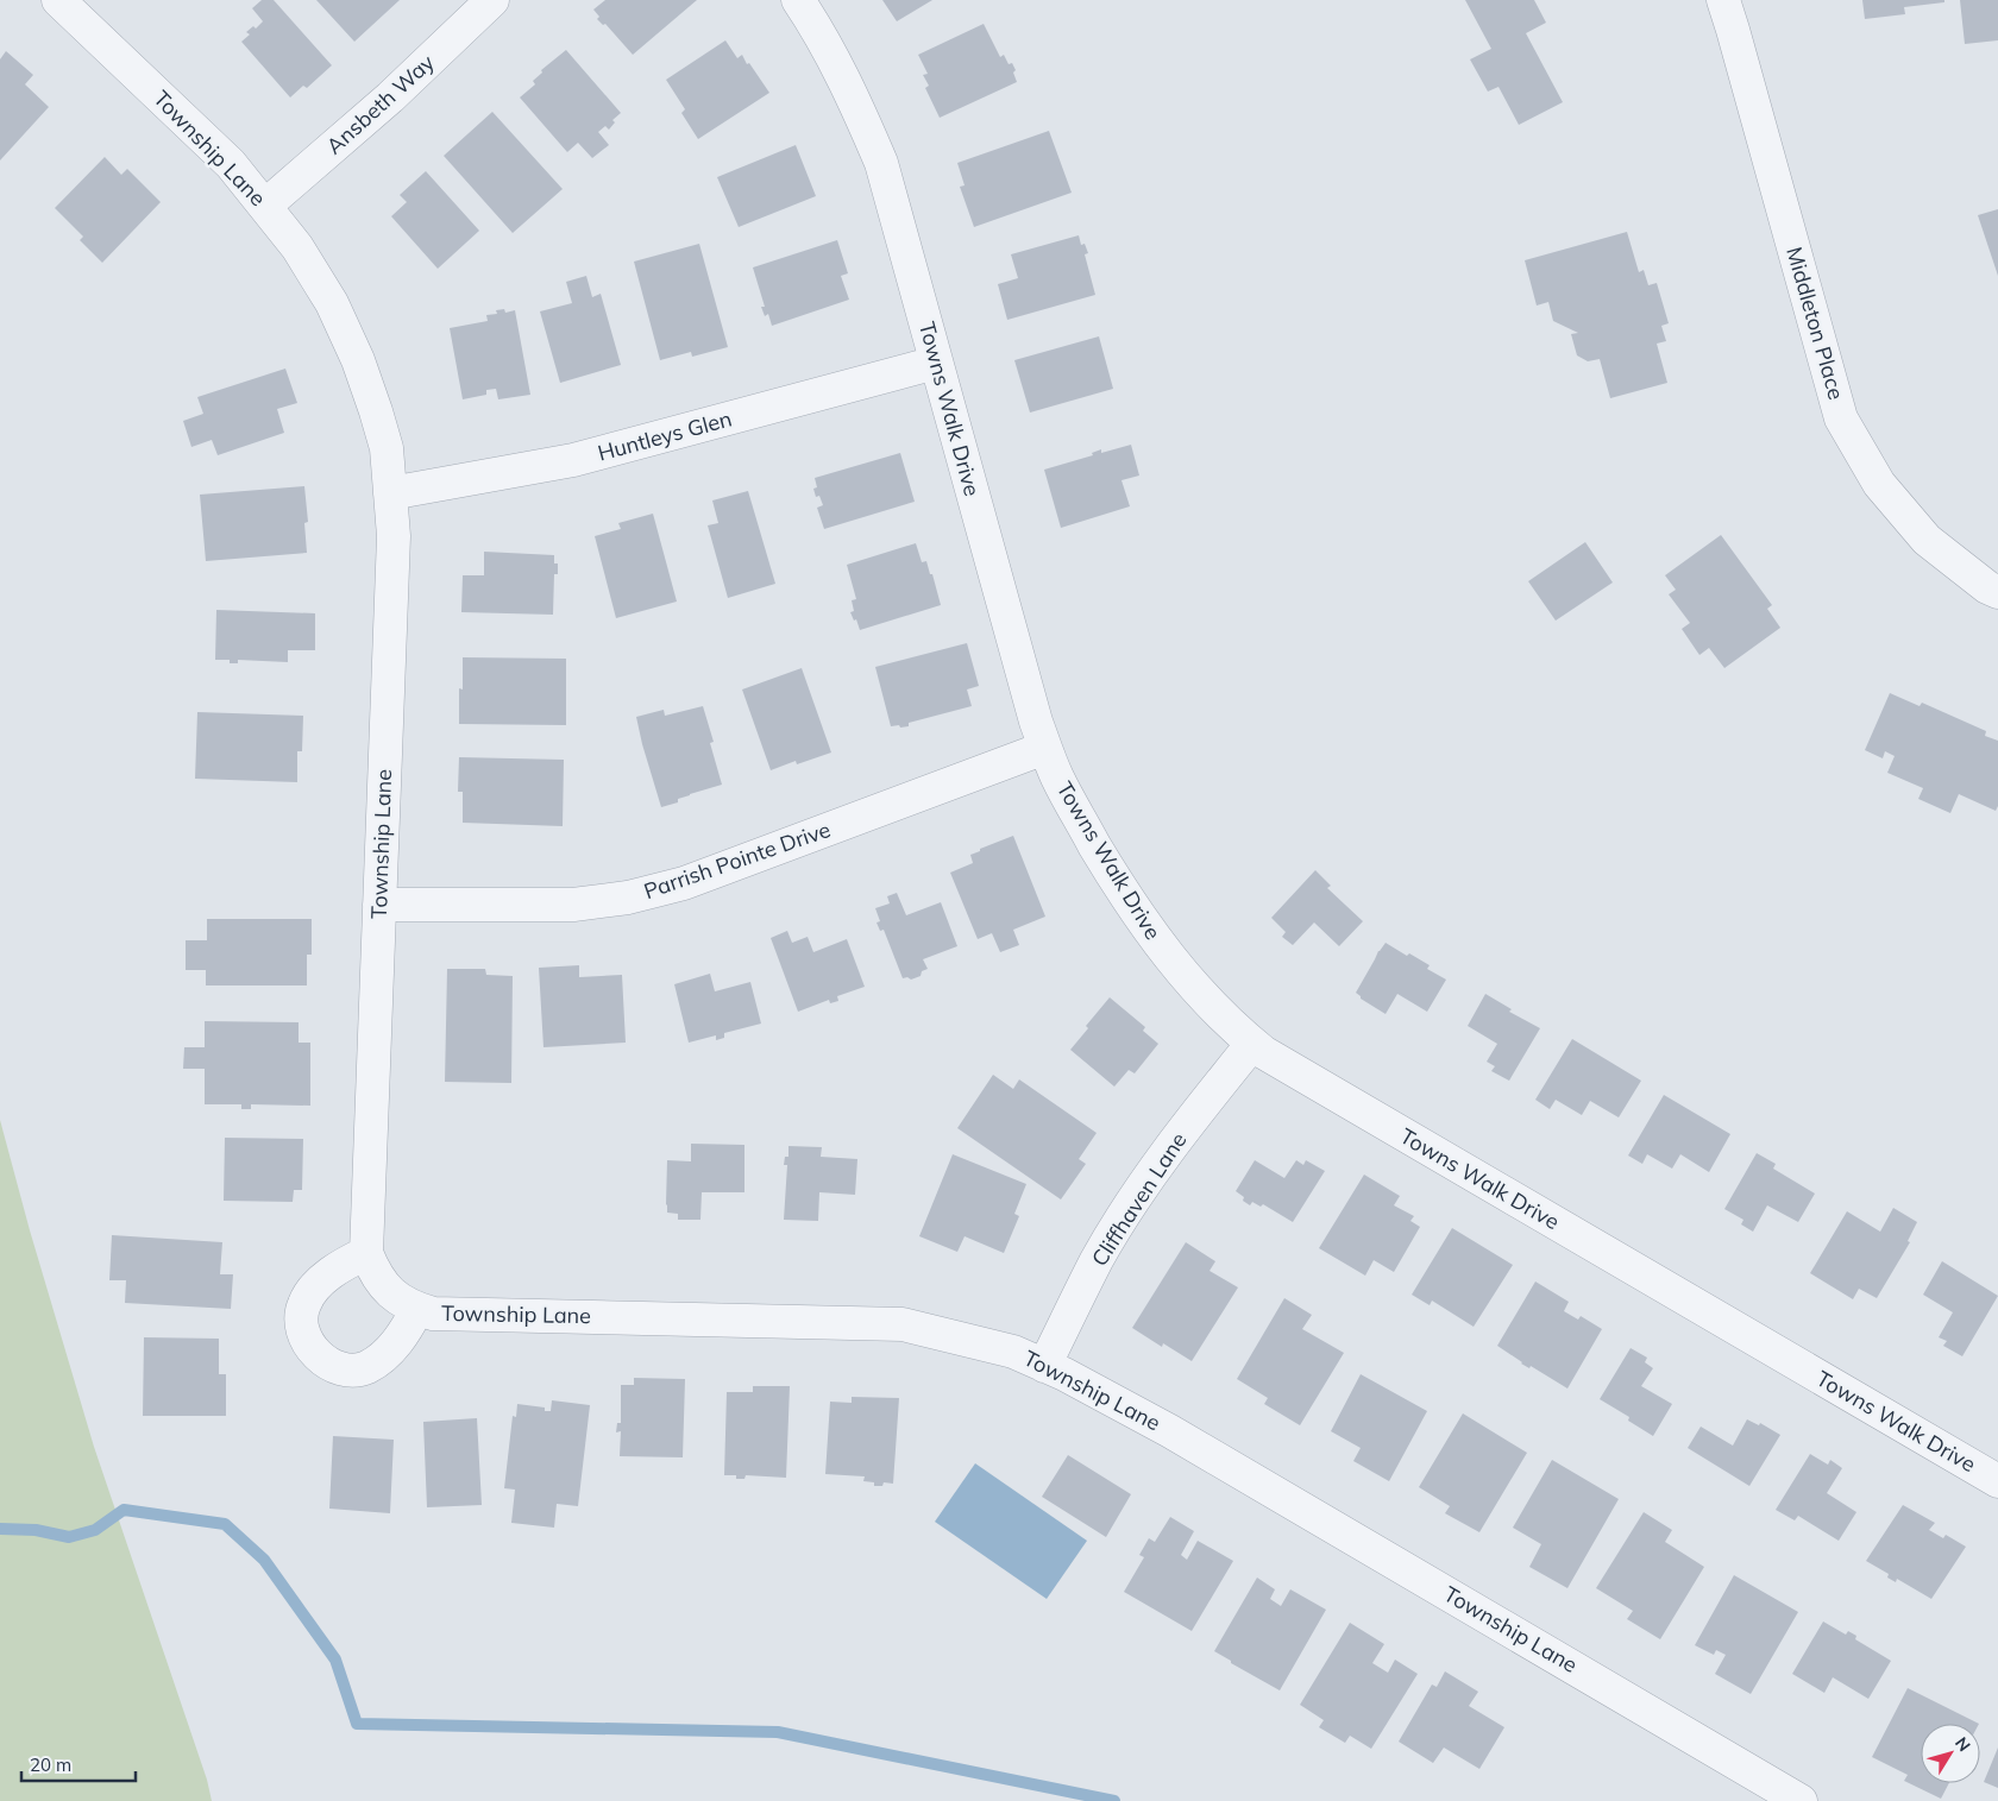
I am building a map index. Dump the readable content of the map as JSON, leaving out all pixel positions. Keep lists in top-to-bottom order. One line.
{"streets":{"street":["Ansbeth Way","Township Lane","Middleton Place","Towns Walk Drive","Huntleys Glen","Parrish Pointe Drive","Cliffhaven Lane"]},"crossings":[["Ansbeth Way","Township Lane"],["Township Lane","Huntleys Glen"],["Township Lane","Parrish Pointe Drive"],["Township Lane","Cliffhaven Lane"],["Towns Walk Drive","Huntleys Glen"],["Towns Walk Drive","Parrish Pointe Drive"],["Towns Walk Drive","Cliffhaven Lane"]],"scale_bar":"20 m","north":"top right"}
